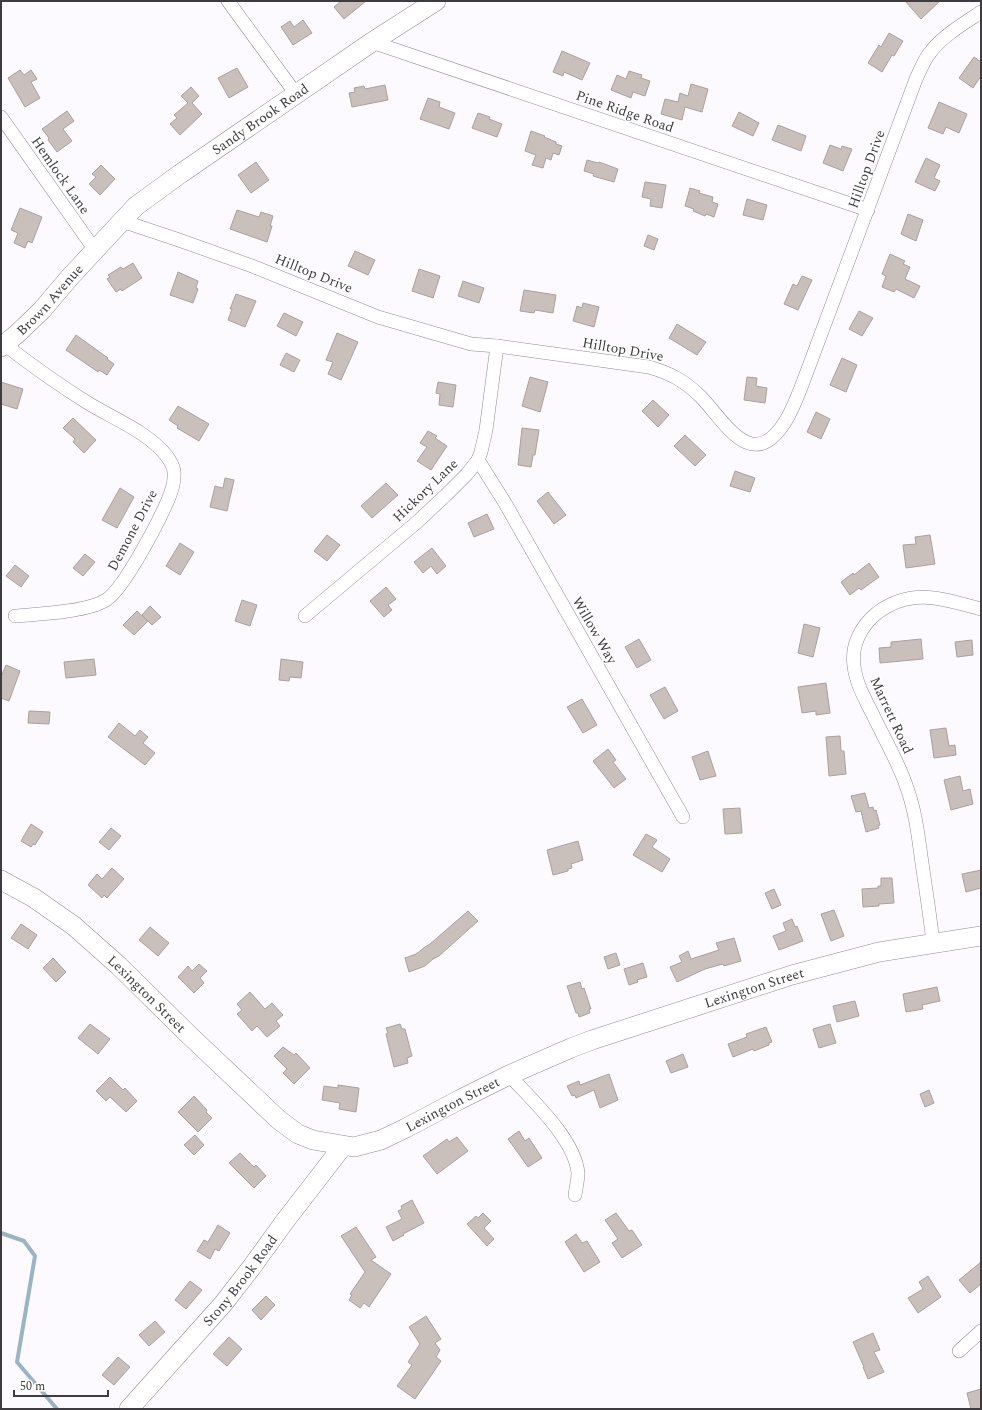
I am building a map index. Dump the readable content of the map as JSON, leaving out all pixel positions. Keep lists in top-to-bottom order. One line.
{"streets":{"street":["Pine Ridge Road","Sandy Brook Road","Hilltop Drive","Hemlock Lane","Brown Avenue","Hickory Lane","Demone Drive","Willow Way","Marrett Road","Lexington Street","Stony Brook Road"]},"crossings":[["Pine Ridge Road","Sandy Brook Road"],["Pine Ridge Road","Hilltop Drive"],["Sandy Brook Road","Hilltop Drive"],["Sandy Brook Road","Hemlock Lane"],["Sandy Brook Road","Brown Avenue"],["Hilltop Drive","Hickory Lane"],["Hemlock Lane","Brown Avenue"],["Brown Avenue","Demone Drive"],["Hickory Lane","Willow Way"],["Marrett Road","Lexington Street"],["Lexington Street","Stony Brook Road"]],"scale_bar":"50 m"}
